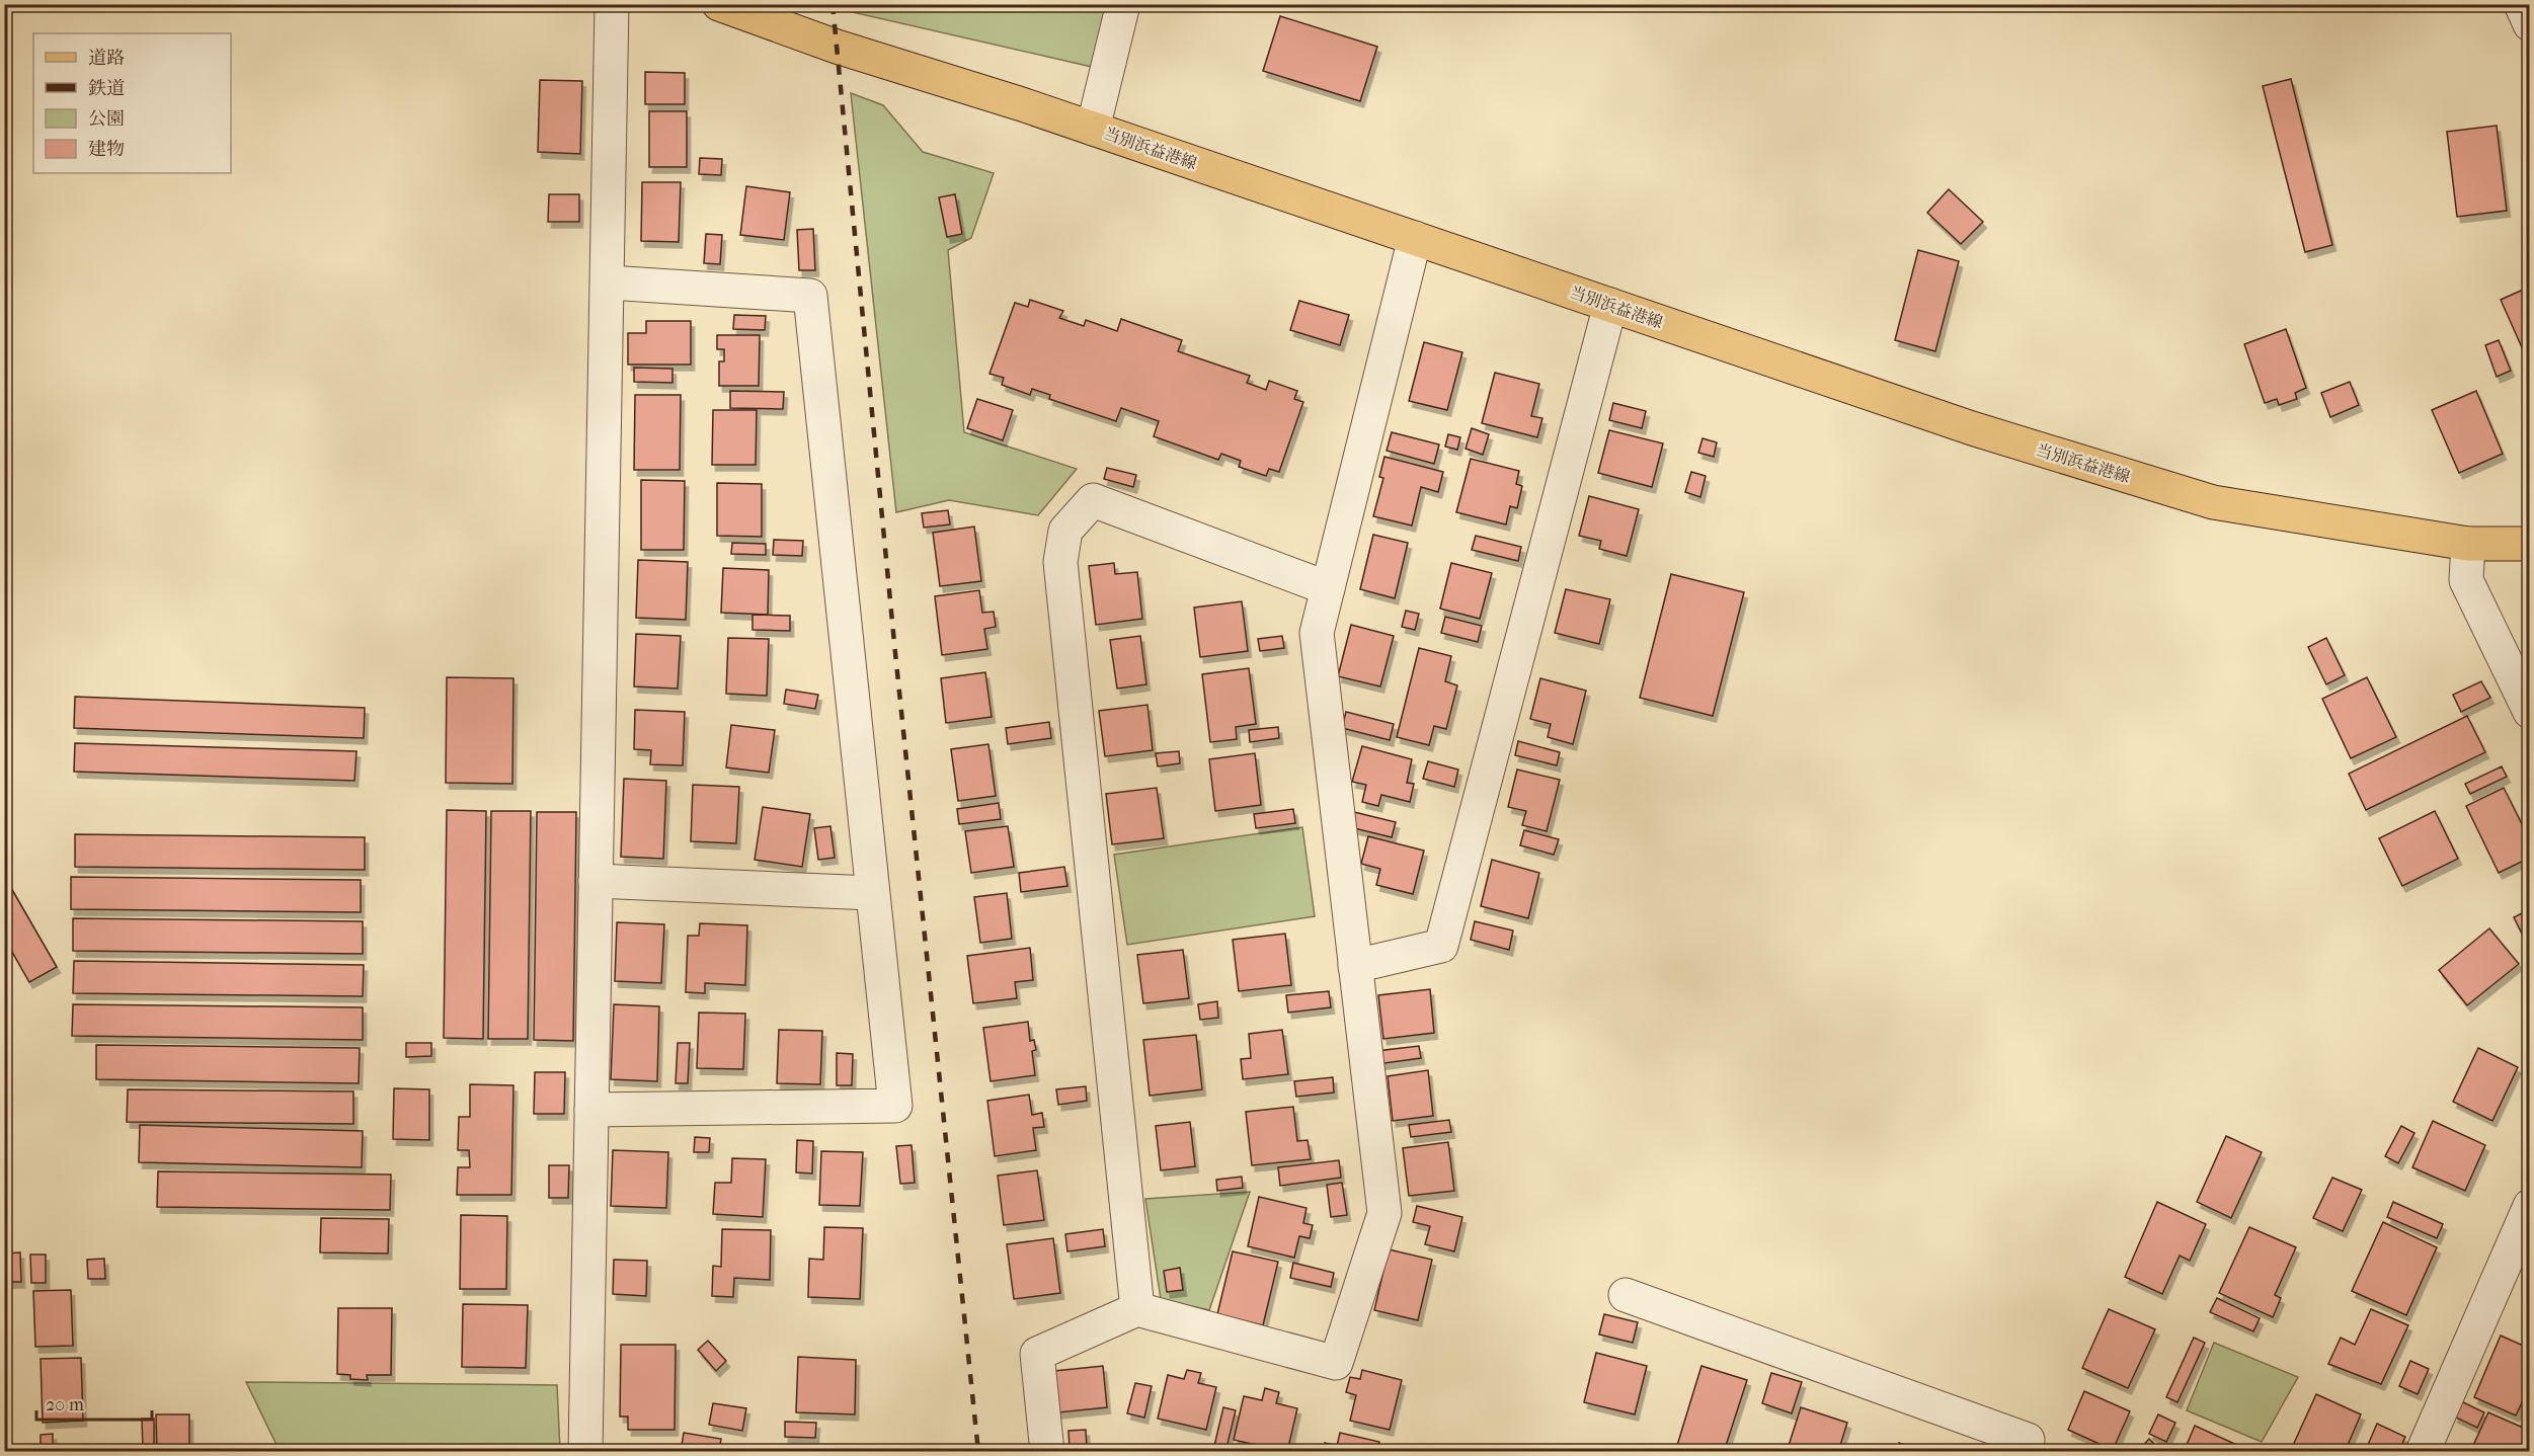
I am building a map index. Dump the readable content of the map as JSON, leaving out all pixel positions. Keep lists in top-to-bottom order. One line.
{"streets":{"main road":["当別浜益港線"]},"legend":["道路","鉄道","公園","建物"],"scale_bar":"20 m"}
